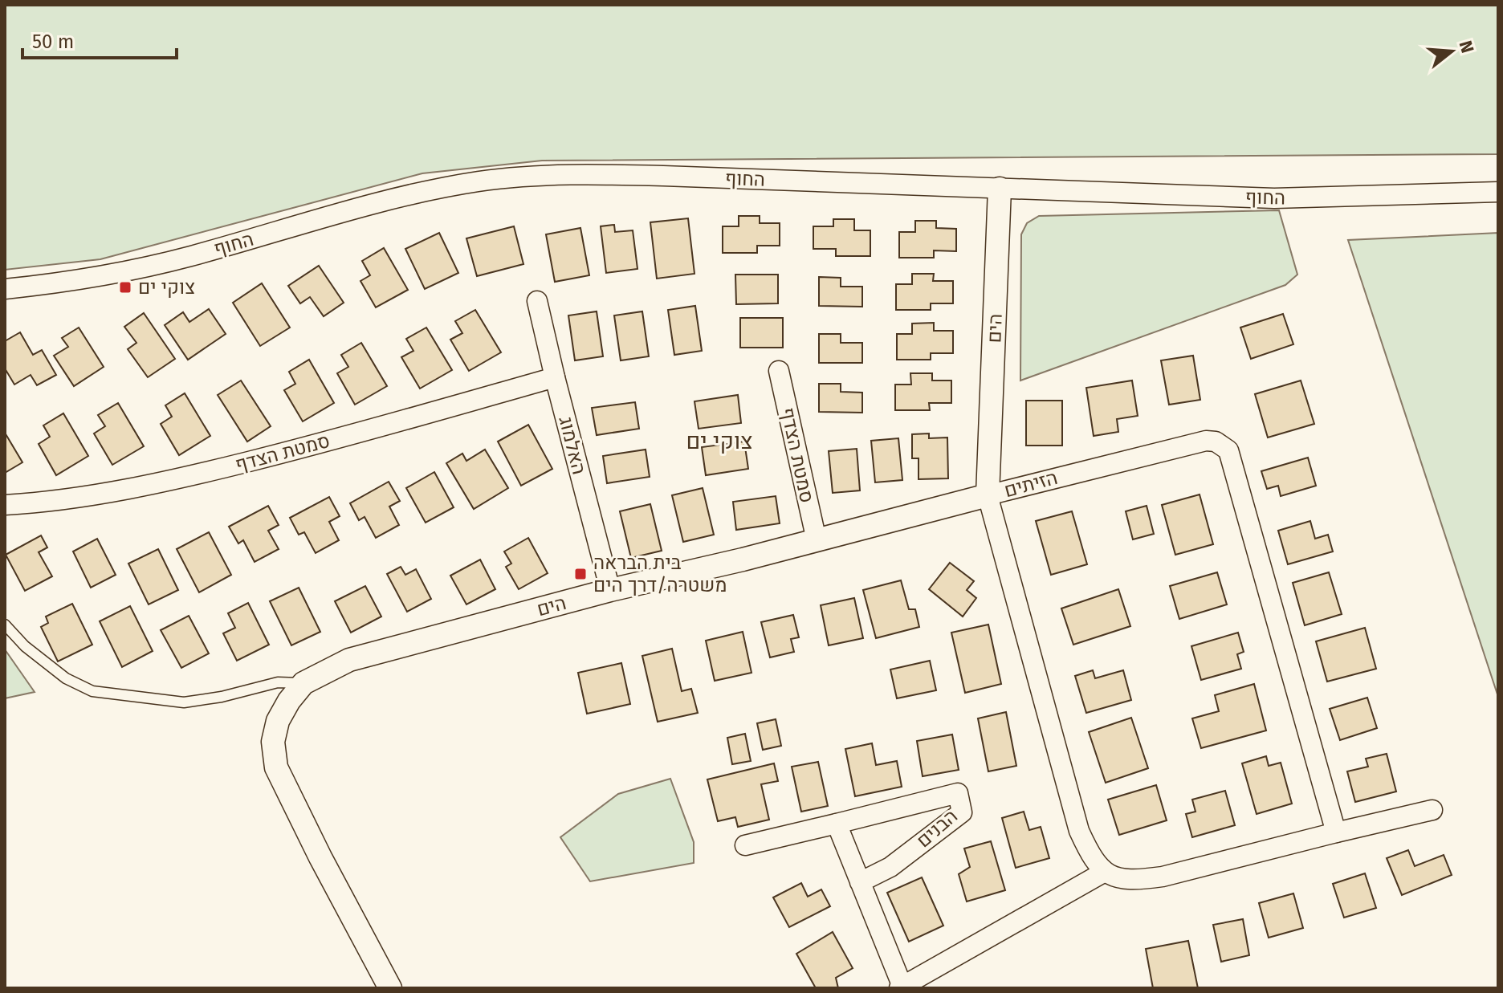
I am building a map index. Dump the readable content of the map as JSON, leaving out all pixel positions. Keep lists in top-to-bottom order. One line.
{"streets":{"street":["החוף","הים","האלמוג","סמטת הצדף","הזיתים","הבנים"]},"crossings":[["החוף","הים"],["הים","האלמוג"],["הים","סמטת הצדף"],["הים","הזיתים"],["האלמוג","סמטת הצדף"]],"districts":["צוקי ים"],"places":{"transit":["צוקי ים","בית הבראה משטרה/דרך הים"]},"scale_bar":"50 m","north":"right"}
